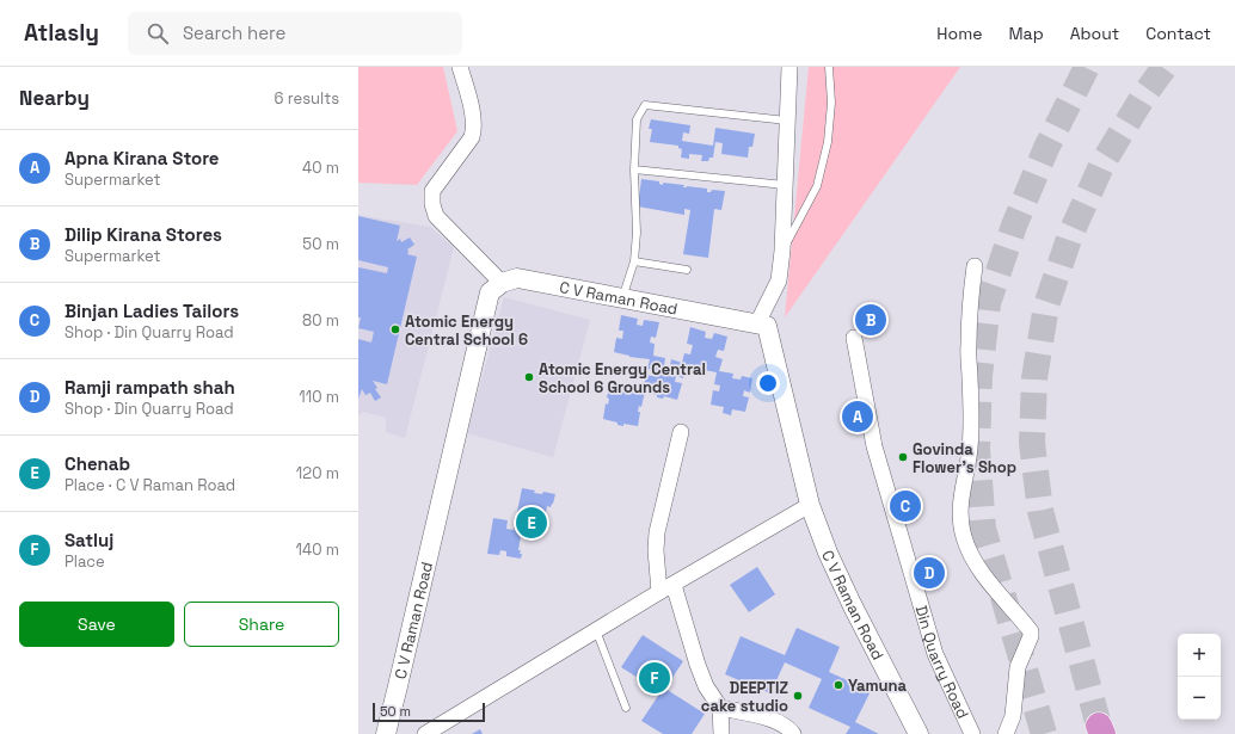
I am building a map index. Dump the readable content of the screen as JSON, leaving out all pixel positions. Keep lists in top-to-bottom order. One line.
{"streets":{"street":["C V Raman Road","Din Quarry Road"]},"places":["Atomic Energy Central School 6","Atomic Energy Central School 6 Grounds","Govinda Flower's Shop","Yamuna","DEEPTIZ cake studio"],"scale_bar":"50 m","page":{"header":"Atlasly","search":"Search here","nav":["Home","Map","About","Contact"],"heading":["Nearby","6 results"],"list":[{"mark":"A","name":"Apna Kirana Store","note":"Supermarket","value":"40 m"},{"mark":"B","name":"Dilip Kirana Stores","note":"Supermarket","value":"50 m"},{"mark":"C","name":"Binjan Ladies Tailors","note":"Shop · Din Quarry Road","value":"80 m"},{"mark":"D","name":"Ramji rampath shah","note":"Shop · Din Quarry Road","value":"110 m"},{"mark":"E","name":"Chenab","note":"Place · C V Raman Road","value":"120 m"},{"mark":"F","name":"Satluj","note":"Place","value":"140 m"}],"pins":["B","A","C","E","D","F"],"buttons":["Save","Share"],"map_buttons":["+","−"],"scale":"50 m"}}
